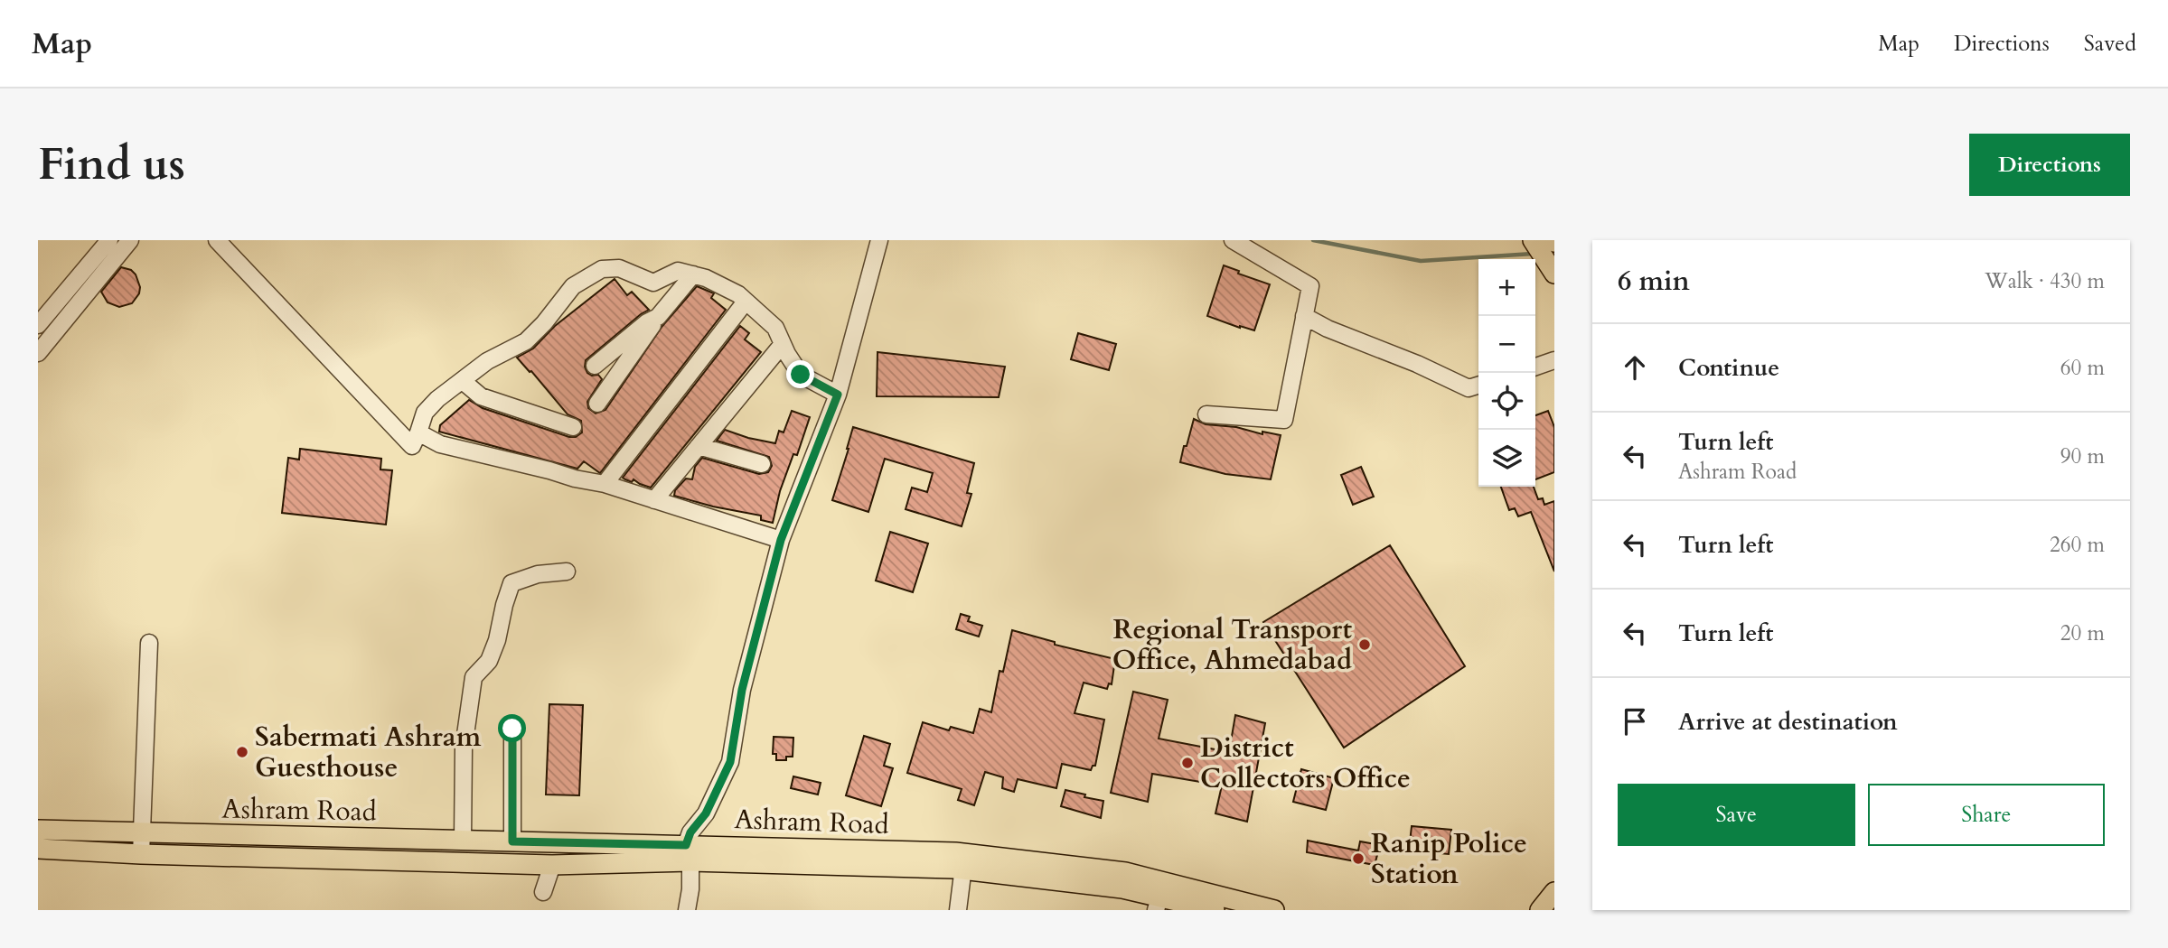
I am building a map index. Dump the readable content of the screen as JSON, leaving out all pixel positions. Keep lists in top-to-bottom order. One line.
{"streets":{"main road":["Ashram Road"]},"places":["Regional Transport Office, Ahmedabad","Sabermati Ashram Guesthouse","District Collectors Office","Ranip Police Station"],"page":{"header":"Map","nav":["Map","Directions","Saved"],"buttons":["Directions",["Save","Share"]],"title":"Find us","heading":["6 min","Walk · 430 m"],"map_buttons":["+","−"],"list":[["Continue","60 m"],["Turn left","Ashram Road","90 m"],["Turn left","260 m"],["Turn left","20 m"],"Arrive at destination"]}}
